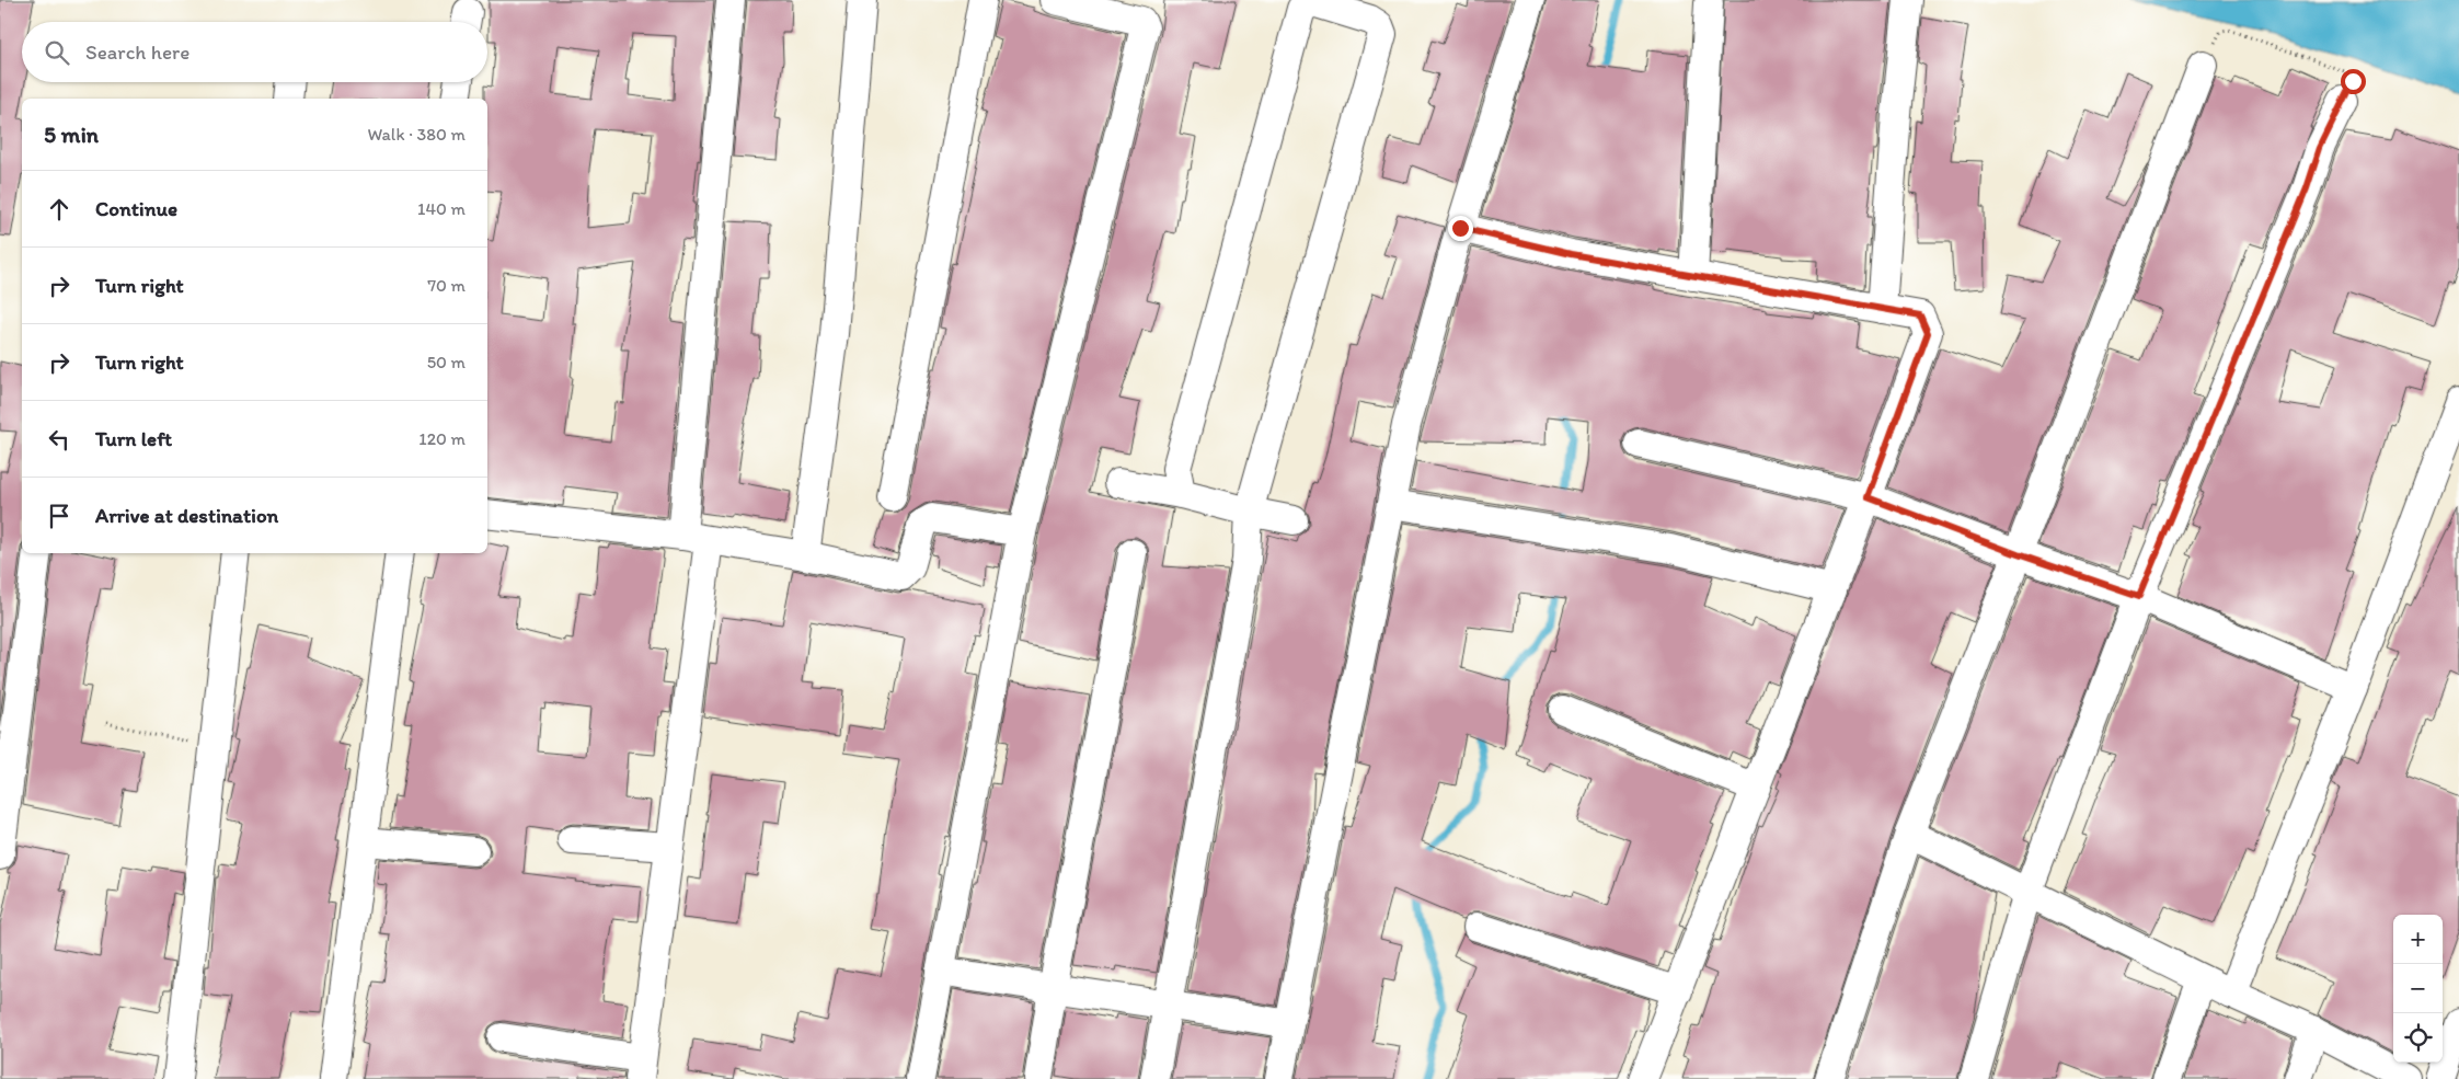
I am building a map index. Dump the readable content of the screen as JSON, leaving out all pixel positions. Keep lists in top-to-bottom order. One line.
{"page":{"search":"Search here","heading":["5 min","Walk · 380 m"],"list":[["Continue","140 m"],["Turn right","70 m"],["Turn right","50 m"],["Turn left","120 m"],"Arrive at destination"],"map_buttons":["+","−"]}}
